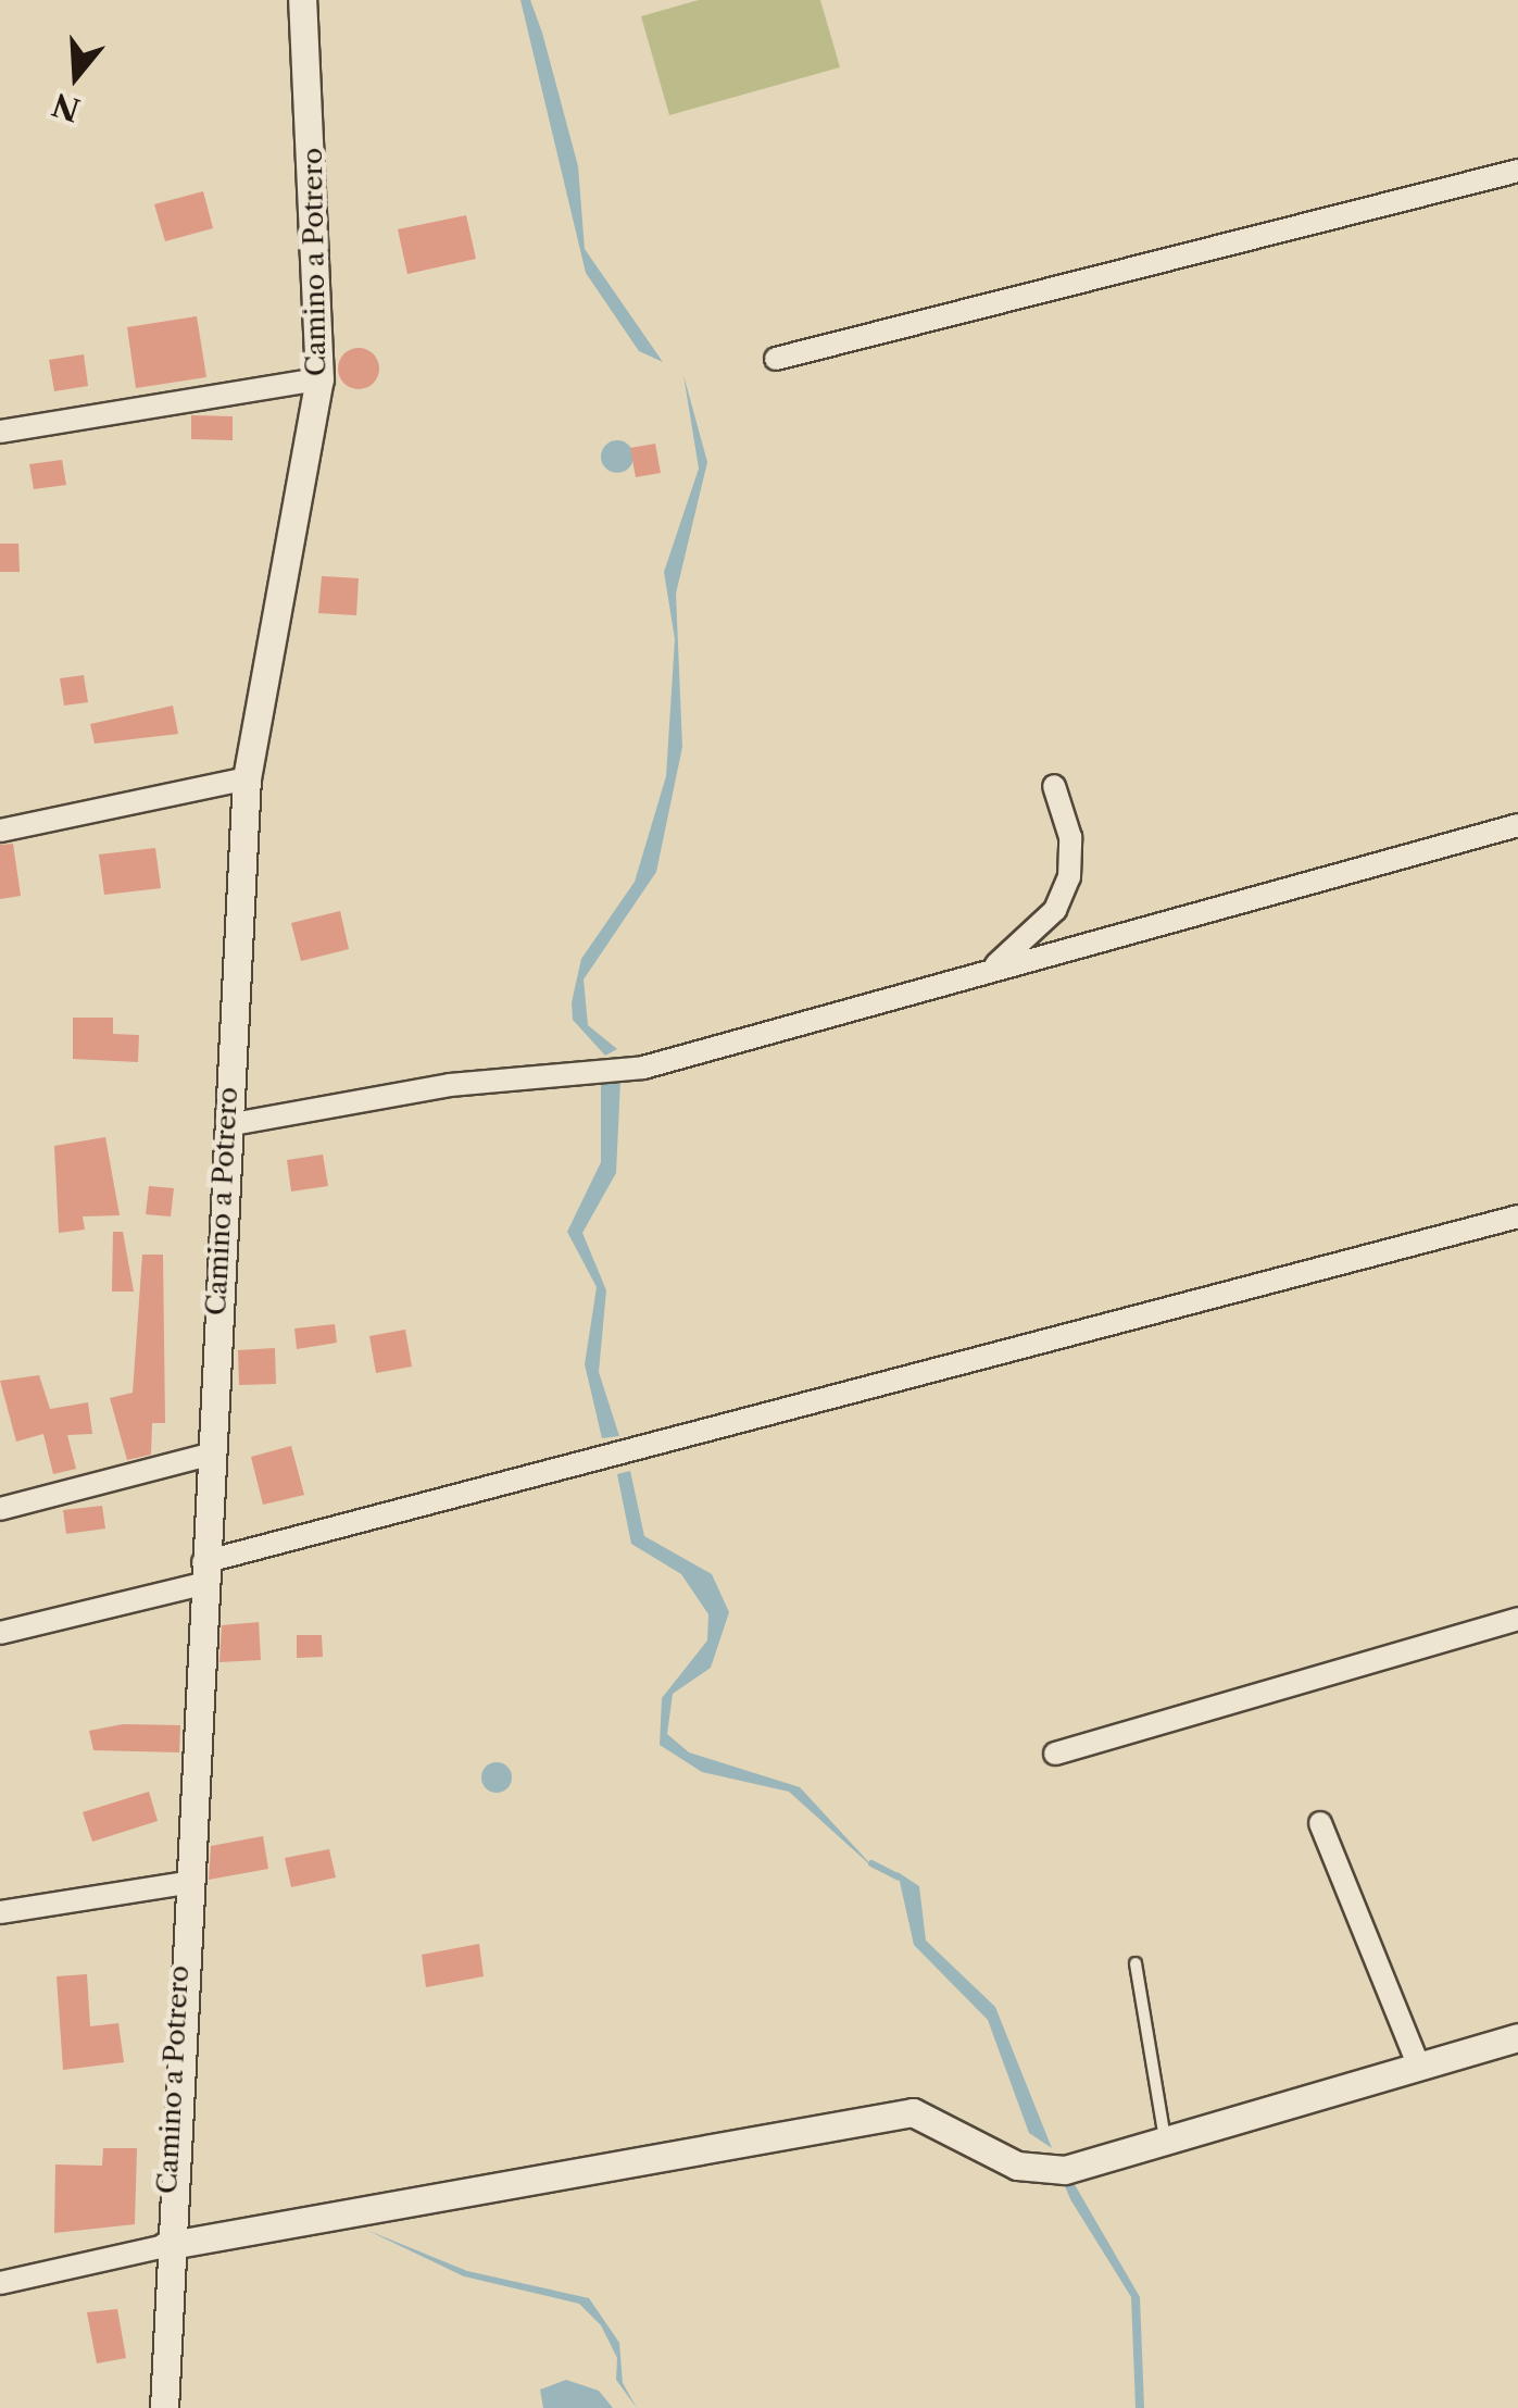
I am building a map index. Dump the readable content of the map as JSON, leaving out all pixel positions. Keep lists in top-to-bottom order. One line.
{"streets":{"street":["Camino a Potrero"]},"north":"bottom"}
